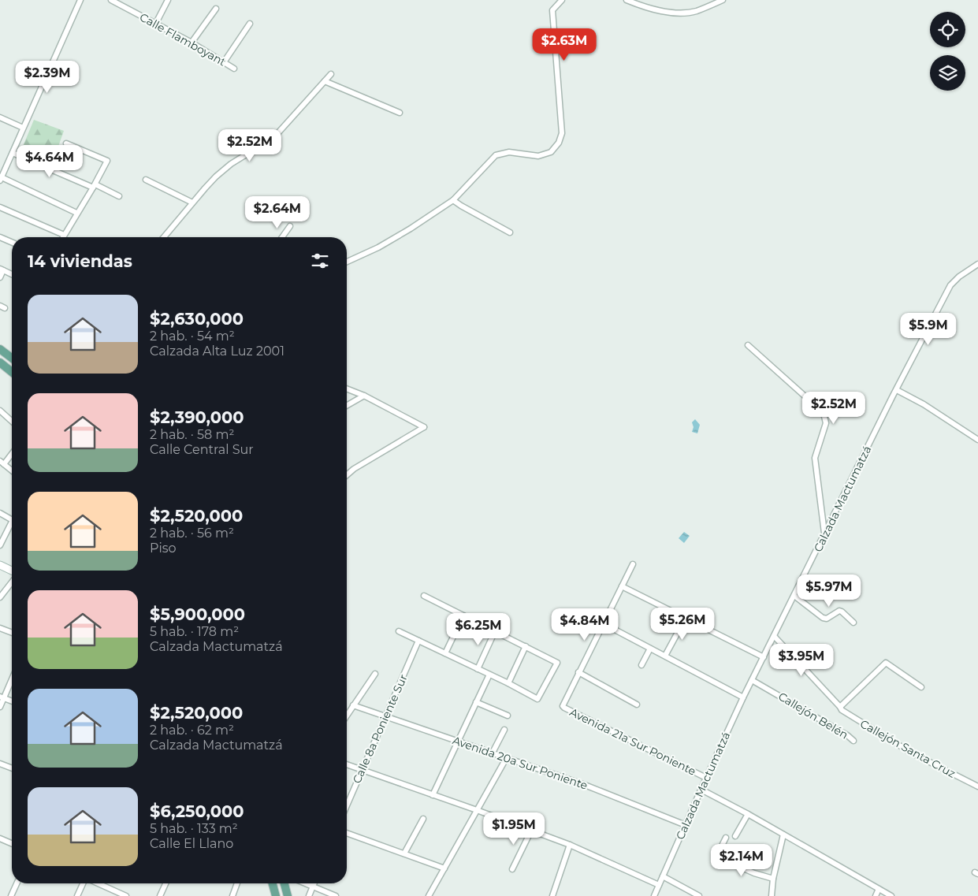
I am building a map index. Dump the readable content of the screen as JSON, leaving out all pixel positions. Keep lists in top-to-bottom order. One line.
{"streets":{"street":["Calle Flamboyant","Calzada Mactumatzá","Callejón Belén","Calle 8a Poniente Sur","Avenida 21a Sur Poniente","Callejón Santa Cruz","Avenida 20a Sur Poniente"]},"crossings":[["Calzada Mactumatzá","Callejón Belén"],["Calzada Mactumatzá","Avenida 21a Sur Poniente"],["Calzada Mactumatzá","Callejón Santa Cruz"],["Calzada Mactumatzá","Avenida 20a Sur Poniente"],["Calle 8a Poniente Sur","Avenida 20a Sur Poniente"]],"page":{"price":["$2.63M","$2.39M","$2.52M","$4.64M","$2.64M","$5.9M","$2.52M","$5.97M","$5.26M","$4.84M","$6.25M","$3.95M","$1.95M","$2.14M"],"heading":"14 viviendas","list":[{"name":"$2,630,000","note":"2 hab. · 54 m² · Calzada Alta Luz 2001"},{"name":"$2,390,000","note":"2 hab. · 58 m² · Calle Central Sur"},{"name":"$2,520,000","note":"2 hab. · 56 m² · Piso"},{"name":"$5,900,000","note":"5 hab. · 178 m² · Calzada Mactumatzá"},{"name":"$2,520,000","note":"2 hab. · 62 m² · Calzada Mactumatzá"},{"name":"$6,250,000","note":"5 hab. · 133 m² · Calle El Llano"}]}}
